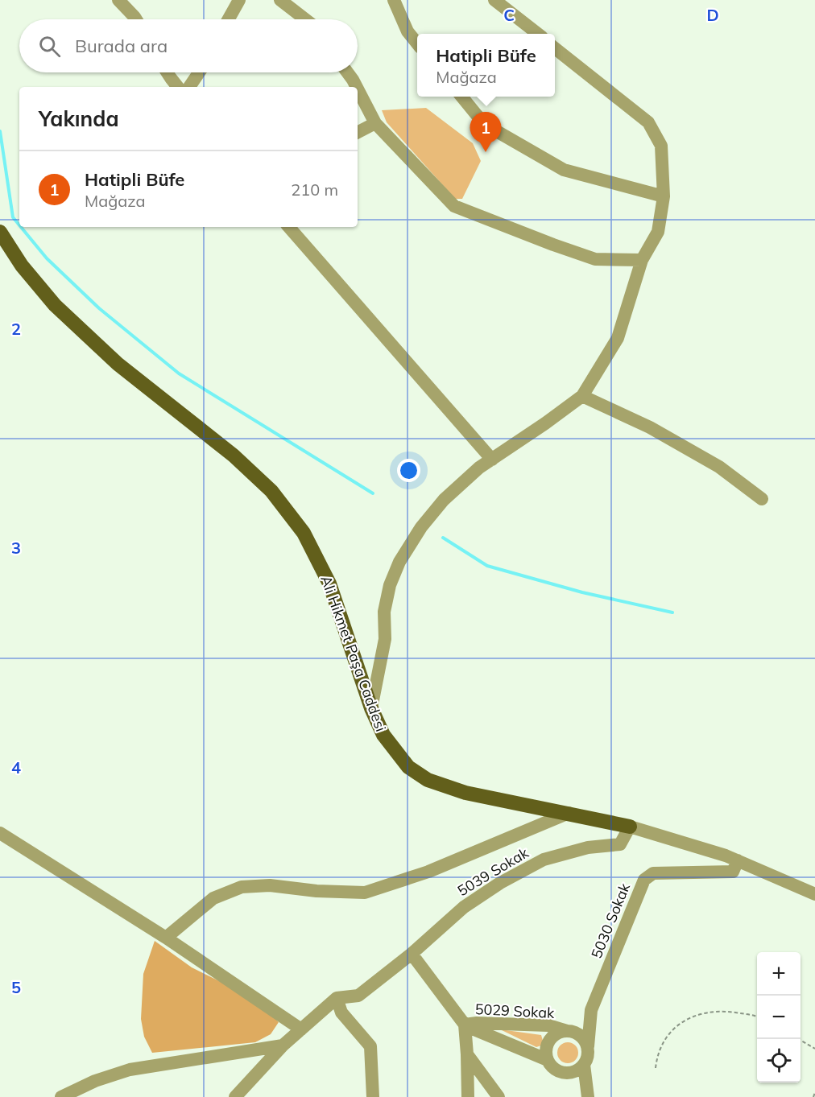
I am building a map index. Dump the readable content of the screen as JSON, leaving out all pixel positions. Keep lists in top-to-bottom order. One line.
{"streets":{"main road":["Ali Hikmet Paşa Caddesi"],"street":["5039 Sokak","5030 Sokak","5029 Sokak"]},"crossings":[["Ali Hikmet Paşa Caddesi","5039 Sokak"],["5030 Sokak","5029 Sokak"]],"page":{"search":"Burada ara","popup":["Hatipli Büfe","Mağaza"],"heading":"Yakında","pins":"1","list":[{"mark":"1","name":"Hatipli Büfe","note":"Mağaza","value":"210 m"}],"map_buttons":["+","−"]},"grid":{"columns":["C","D"],"rows":["2","3","4","5"]}}
